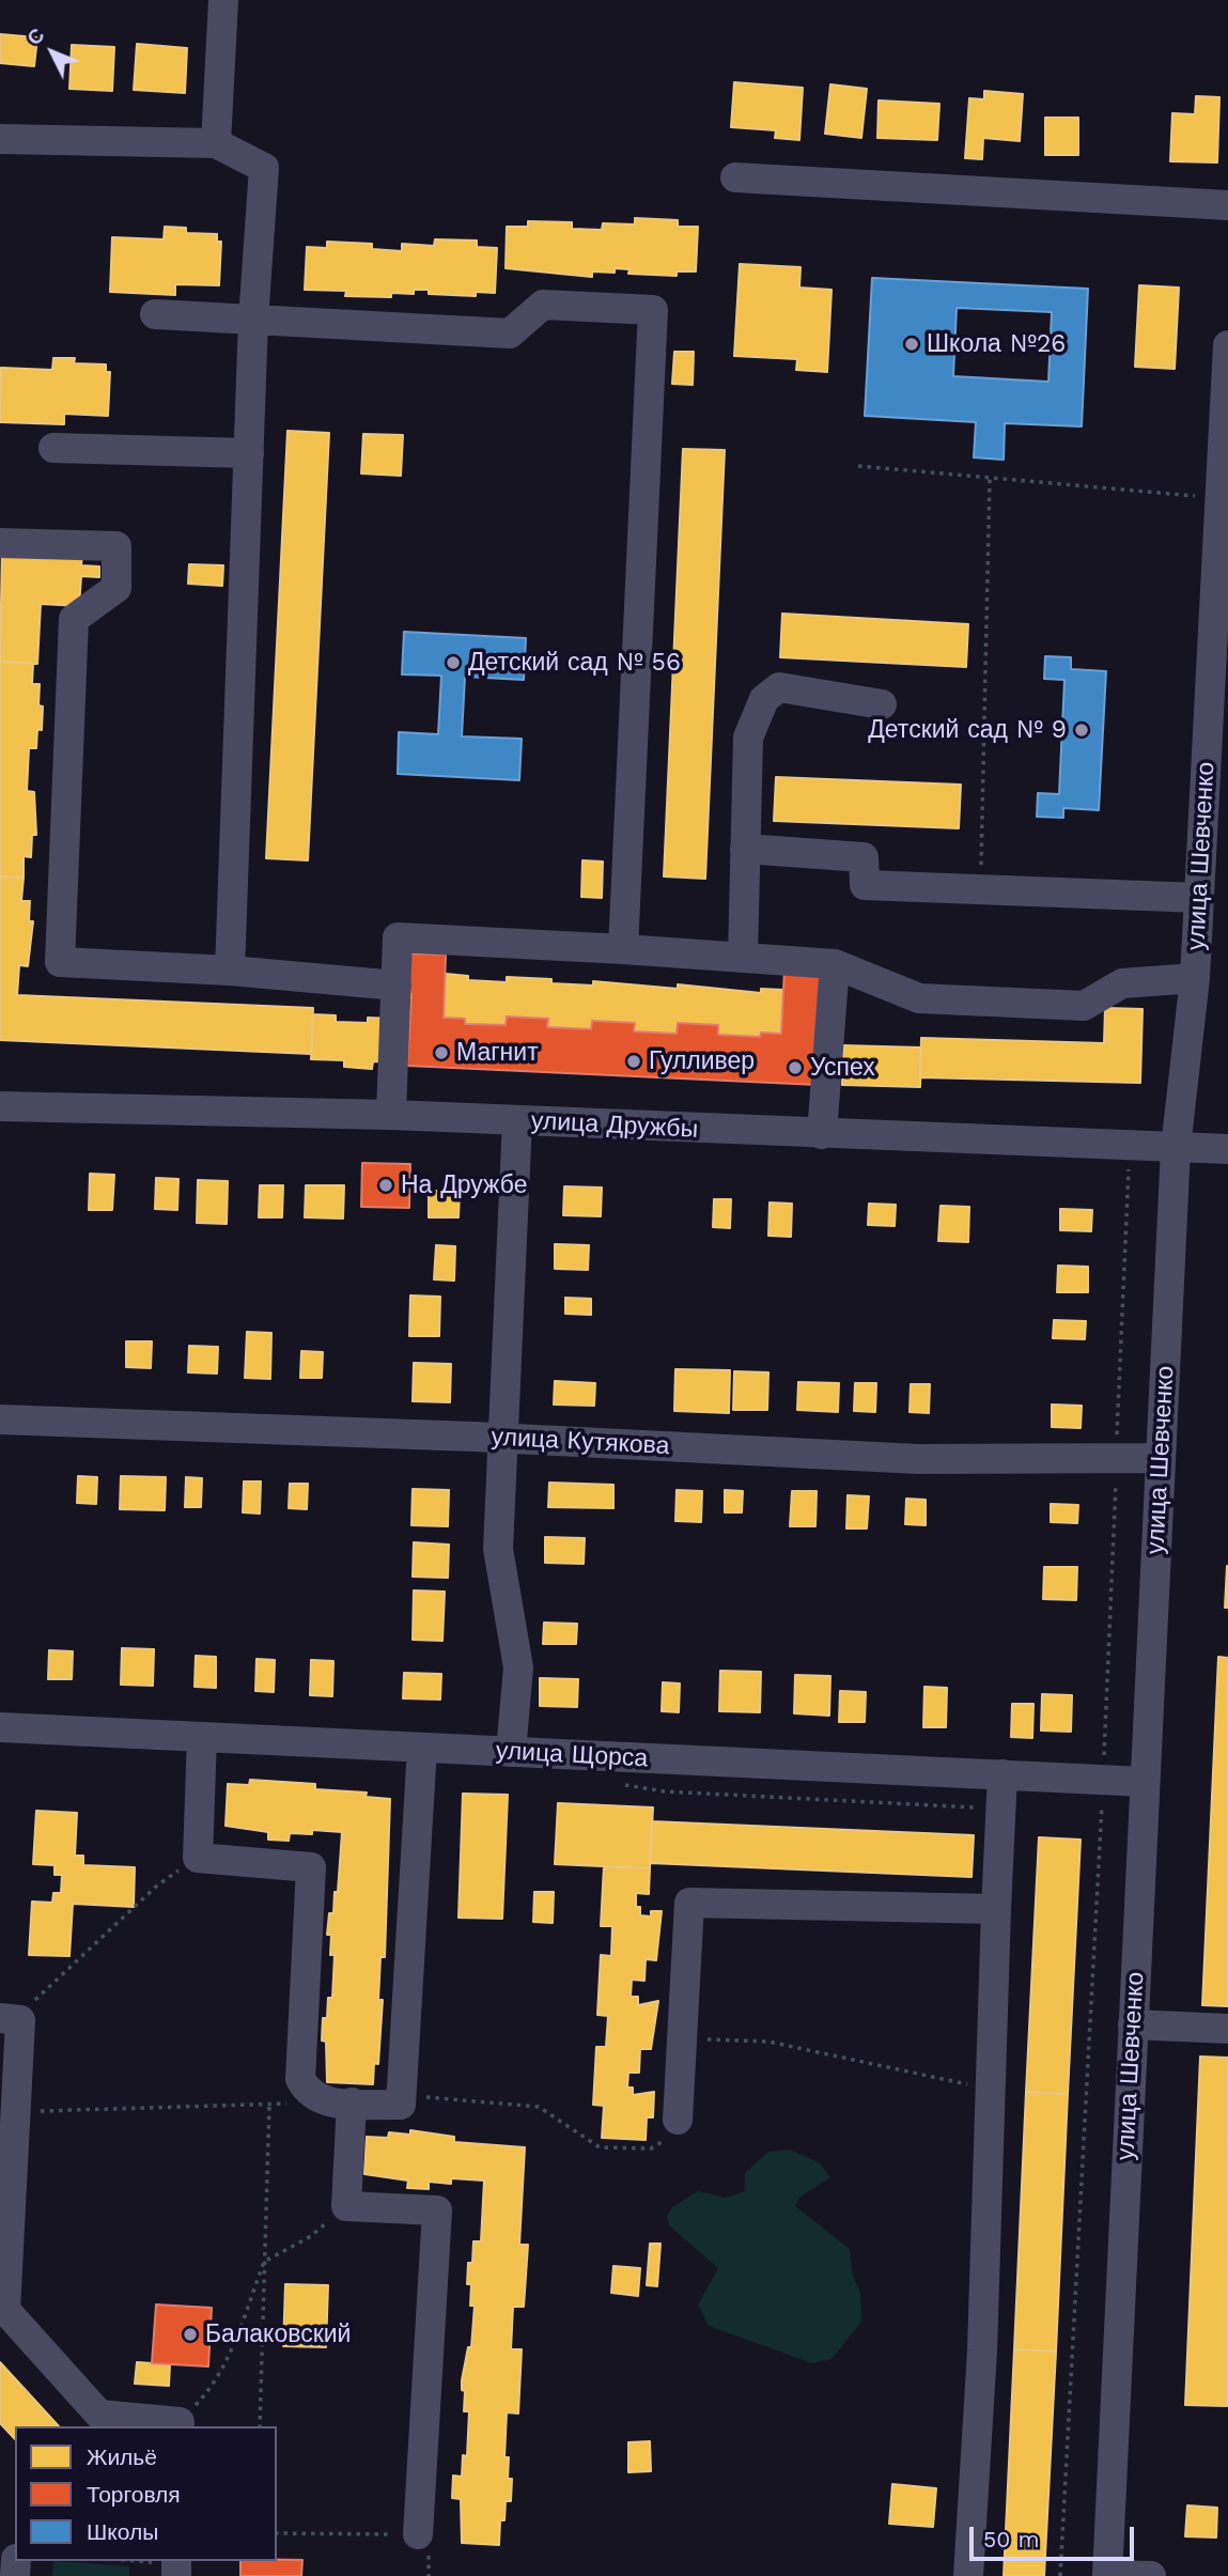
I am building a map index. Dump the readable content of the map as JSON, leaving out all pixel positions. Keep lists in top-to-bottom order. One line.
{"streets":{"street":["улица Шевченко","улица Дружбы","улица Кутякова","улица Щорса"]},"crossings":[["улица Шевченко","улица Дружбы"],["улица Шевченко","улица Кутякова"],["улица Шевченко","улица Щорса"]],"places":["Школа №26","Детский сад № 56","Детский сад № 9","Магнит","Гулливер","Успех","На Дружбе","Балаковский"],"legend":["Жильё","Торговля","Школы"],"scale_bar":"50 m","north":"top left"}
